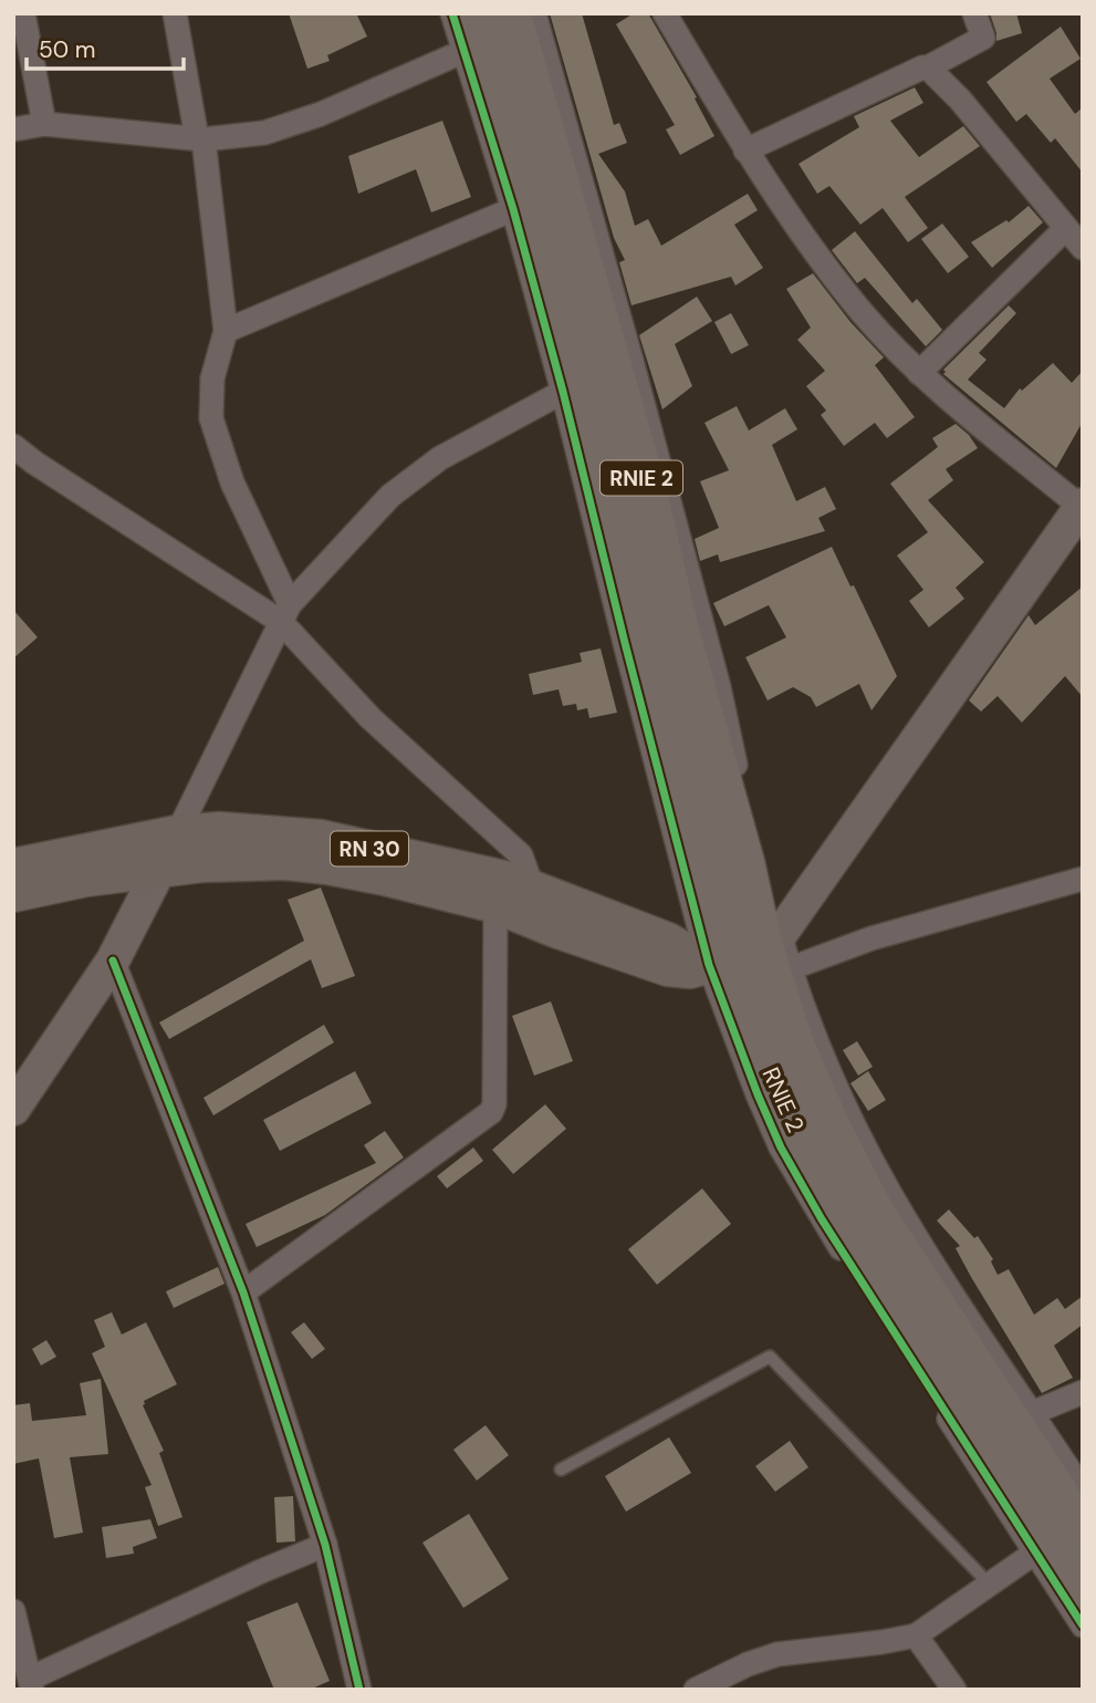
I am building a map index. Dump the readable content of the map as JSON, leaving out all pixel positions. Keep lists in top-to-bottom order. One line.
{"streets":{"highway":["RNIE 2"],"main road":["RN 30"]},"crossings":[["RNIE 2","RN 30"]],"scale_bar":"50 m"}
